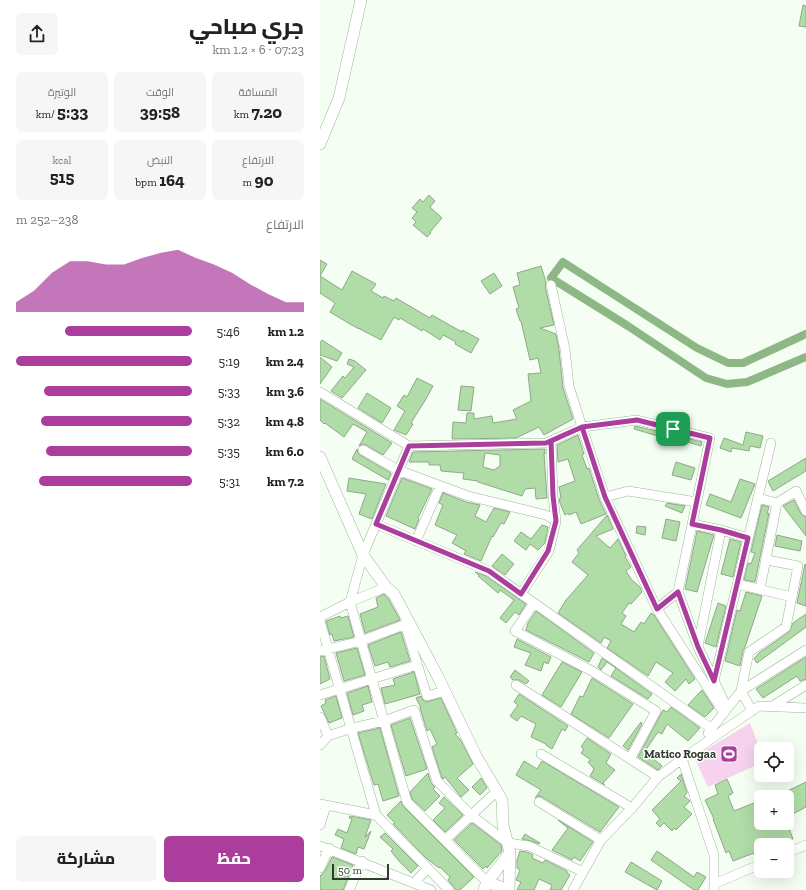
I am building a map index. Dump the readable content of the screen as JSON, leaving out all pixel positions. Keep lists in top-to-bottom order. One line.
{"places":{"sports":["Matico Rogaa"]},"scale_bar":"50 m","page":{"heading":["جري صباحي","07:23 · 6 × 1.2 km"],"stats":[["المسافة","7.20 km"],["الوقت","39:58"],["الوتيرة","5:33 /km"],["الارتفاع","90 m"],["النبض","164 bpm"],["kcal","515"]],"chart":["الارتفاع","238–252 m"],"list":[{"name":"1.2 km","note":"5:46"},{"name":"2.4 km","note":"5:19"},{"name":"3.6 km","note":"5:33"},{"name":"4.8 km","note":"5:32"},{"name":"6.0 km","note":"5:35"},{"name":"7.2 km","note":"5:31"}],"map_buttons":["+","−"],"buttons":["حفظ","مشاركة"],"scale":"50 m"}}
